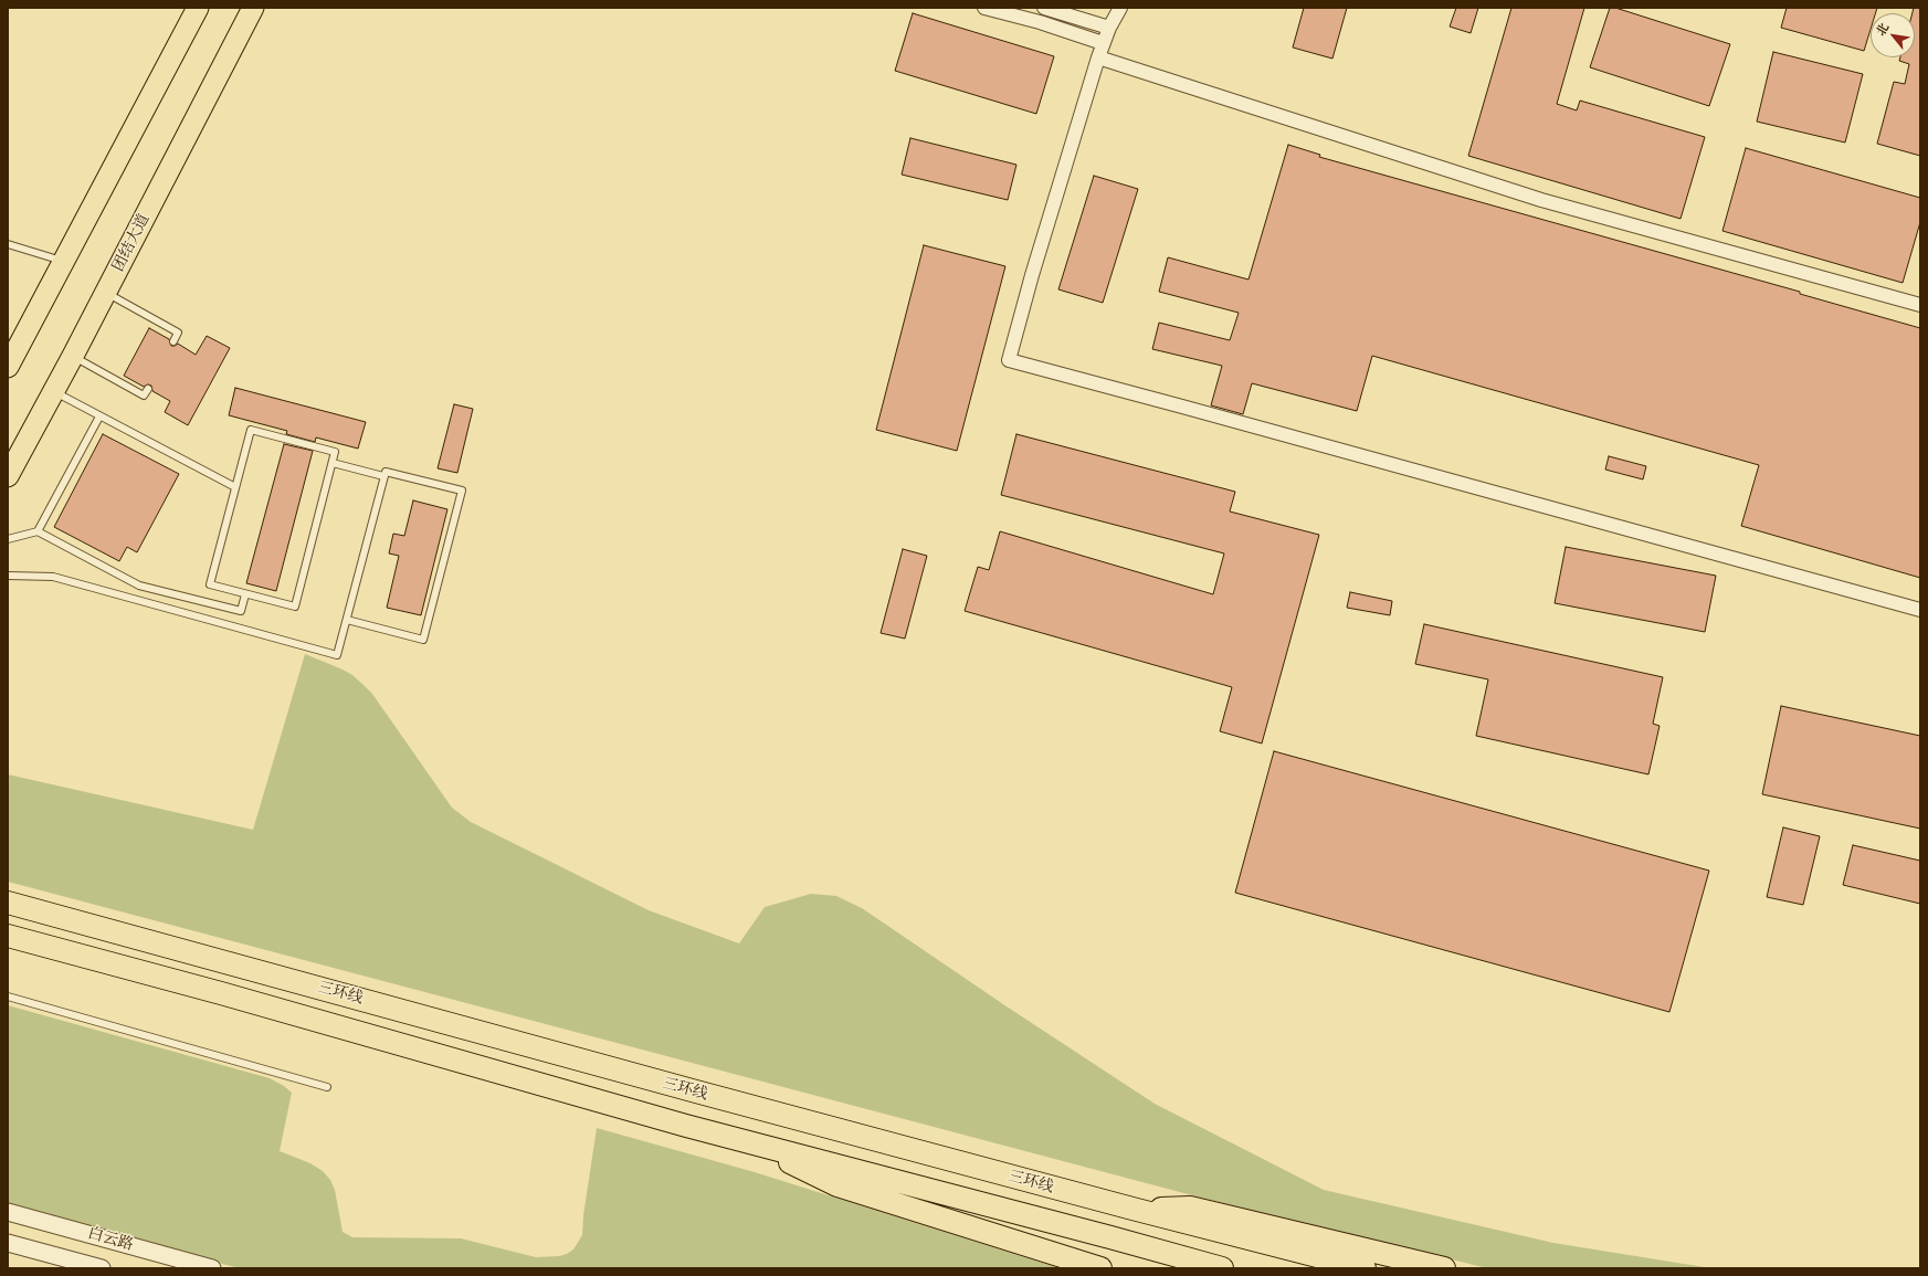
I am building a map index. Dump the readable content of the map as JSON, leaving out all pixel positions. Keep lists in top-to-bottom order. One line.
{"streets":{"highway":["三环线"],"main road":["团结大道"],"street":["白云路"]},"north":"top left"}
